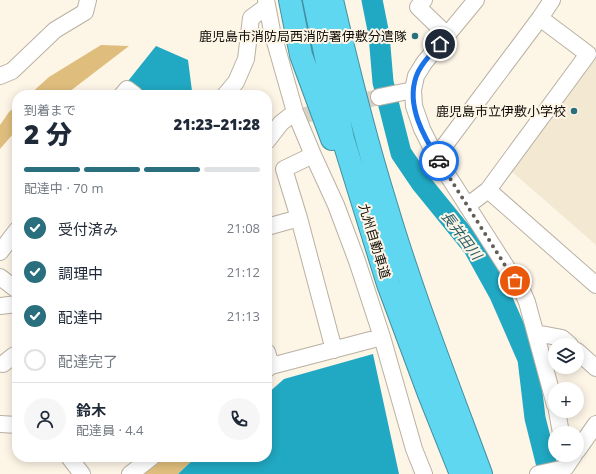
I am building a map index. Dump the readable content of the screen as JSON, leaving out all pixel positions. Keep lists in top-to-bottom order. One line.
{"streets":{"highway":["九州自動車道"]},"water":["長井田川"],"places":["鹿児島市消防局西消防署伊敷分遣隊","鹿児島市立伊敷小学校"],"page":{"heading":["2 分","到着まで","21:23–21:28"],"panel":["鈴木","配達員 · 4.4"],"bar":"配達中 · 70 m","list":[["受付済み","21:08"],["調理中","21:12"],["配達中","21:13"],"配達完了"],"map_buttons":["+","−"]}}
